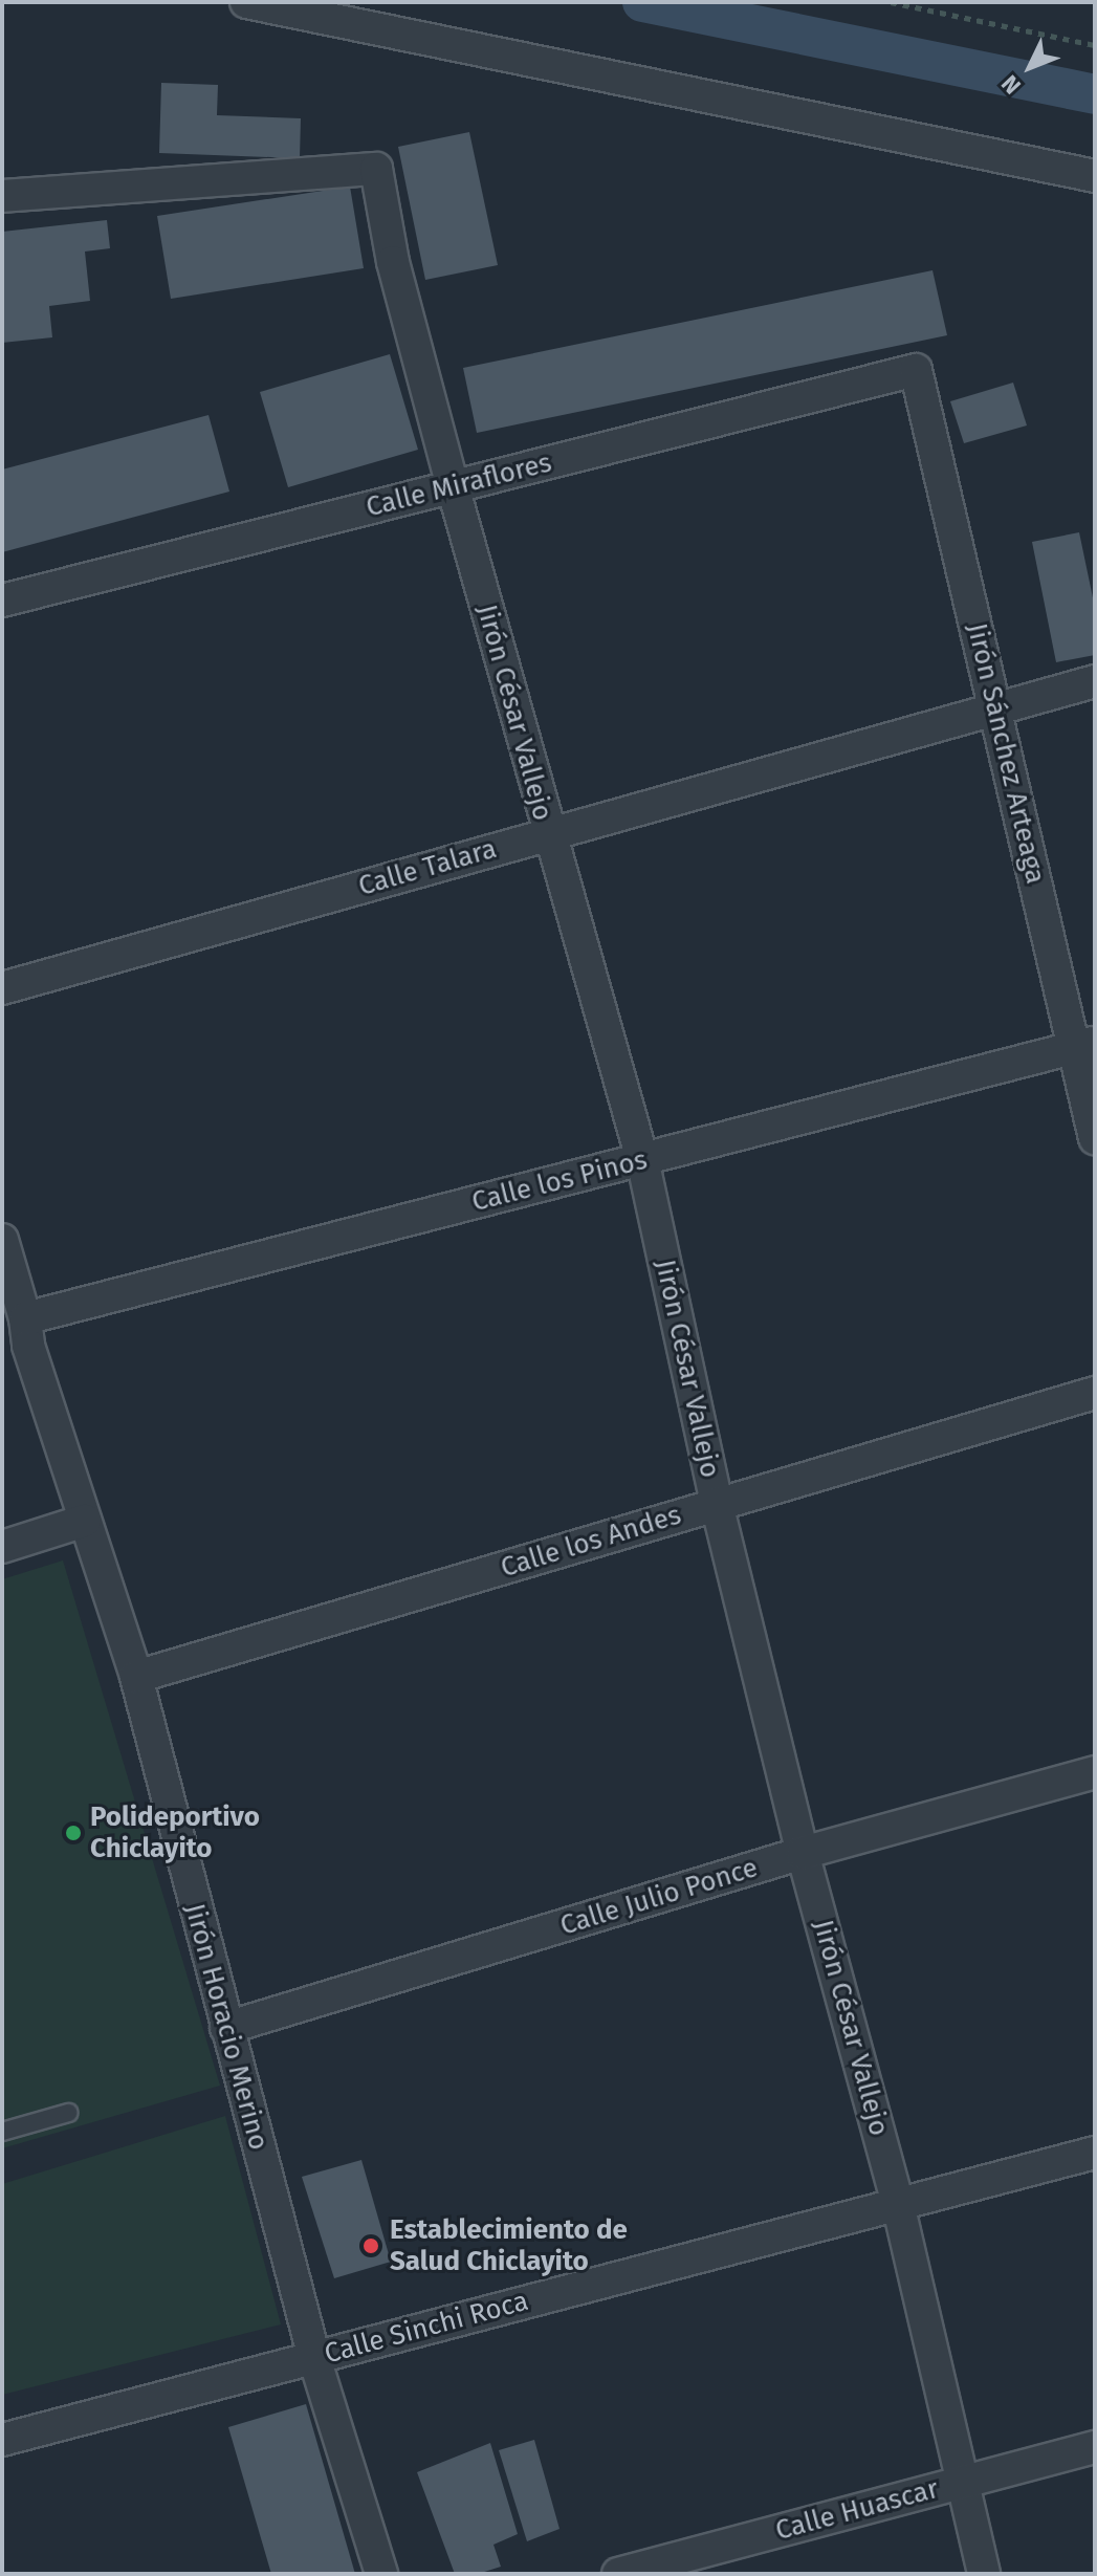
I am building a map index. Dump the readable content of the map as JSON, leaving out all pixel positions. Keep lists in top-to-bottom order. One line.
{"streets":{"street":["Calle Miraflores","Jirón César Vallejo","Jirón Sánchez Arteaga","Calle Talara","Calle los Pinos","Calle los Andes","Calle Julio Ponce","Jirón Horacio Merino","Calle Sinchi Roca","Calle Huascar"]},"crossings":[["Calle Miraflores","Jirón César Vallejo"],["Calle Miraflores","Jirón Sánchez Arteaga"],["Jirón César Vallejo","Calle Talara"],["Jirón César Vallejo","Calle los Pinos"],["Jirón César Vallejo","Calle los Andes"],["Jirón César Vallejo","Calle Julio Ponce"],["Jirón César Vallejo","Calle Sinchi Roca"],["Jirón César Vallejo","Calle Huascar"],["Jirón Sánchez Arteaga","Calle Talara"],["Jirón Sánchez Arteaga","Calle los Pinos"],["Calle los Pinos","Jirón Horacio Merino"],["Calle los Andes","Jirón Horacio Merino"],["Calle Julio Ponce","Jirón Horacio Merino"],["Jirón Horacio Merino","Calle Sinchi Roca"]],"places":["Polideportivo Chiclayito","Establecimiento de Salud Chiclayito"],"north":"bottom left"}
